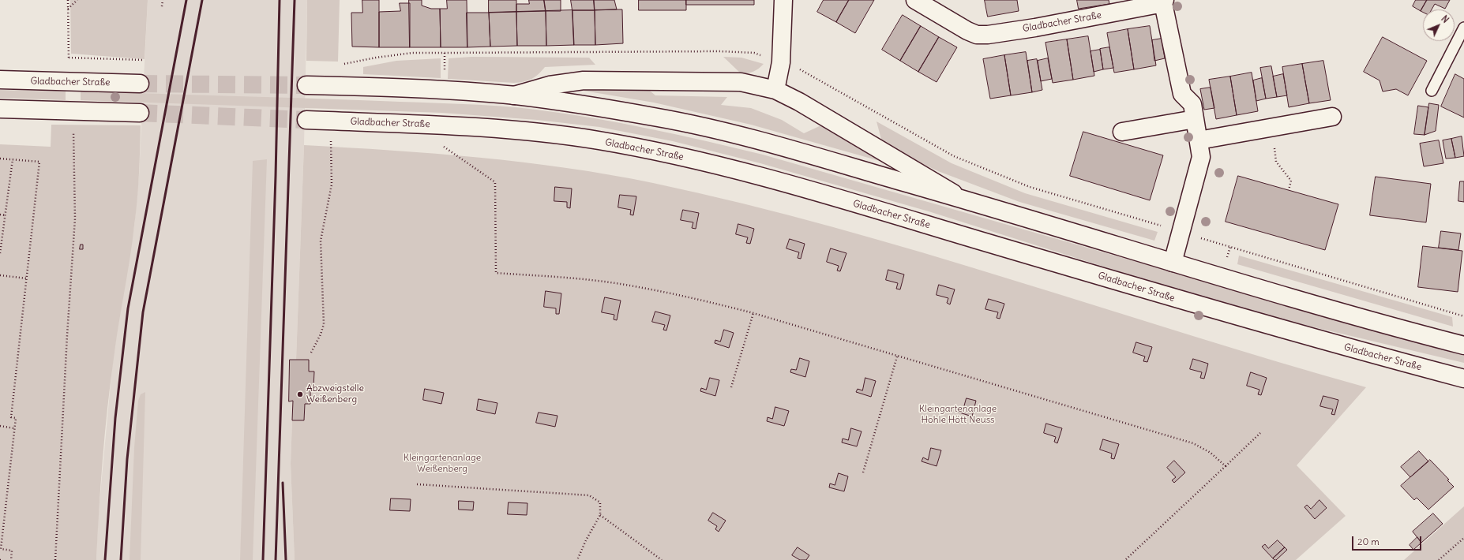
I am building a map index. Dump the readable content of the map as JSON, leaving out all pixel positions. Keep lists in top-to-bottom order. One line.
{"streets":{"main road":["Gladbacher Straße"]},"parks":["Kleingartenanlage Hohle Hött Neuss","Kleingartenanlage Weißenberg"],"places":["Abzweigstelle Weißenberg"],"scale_bar":"20 m","north":"top right"}
